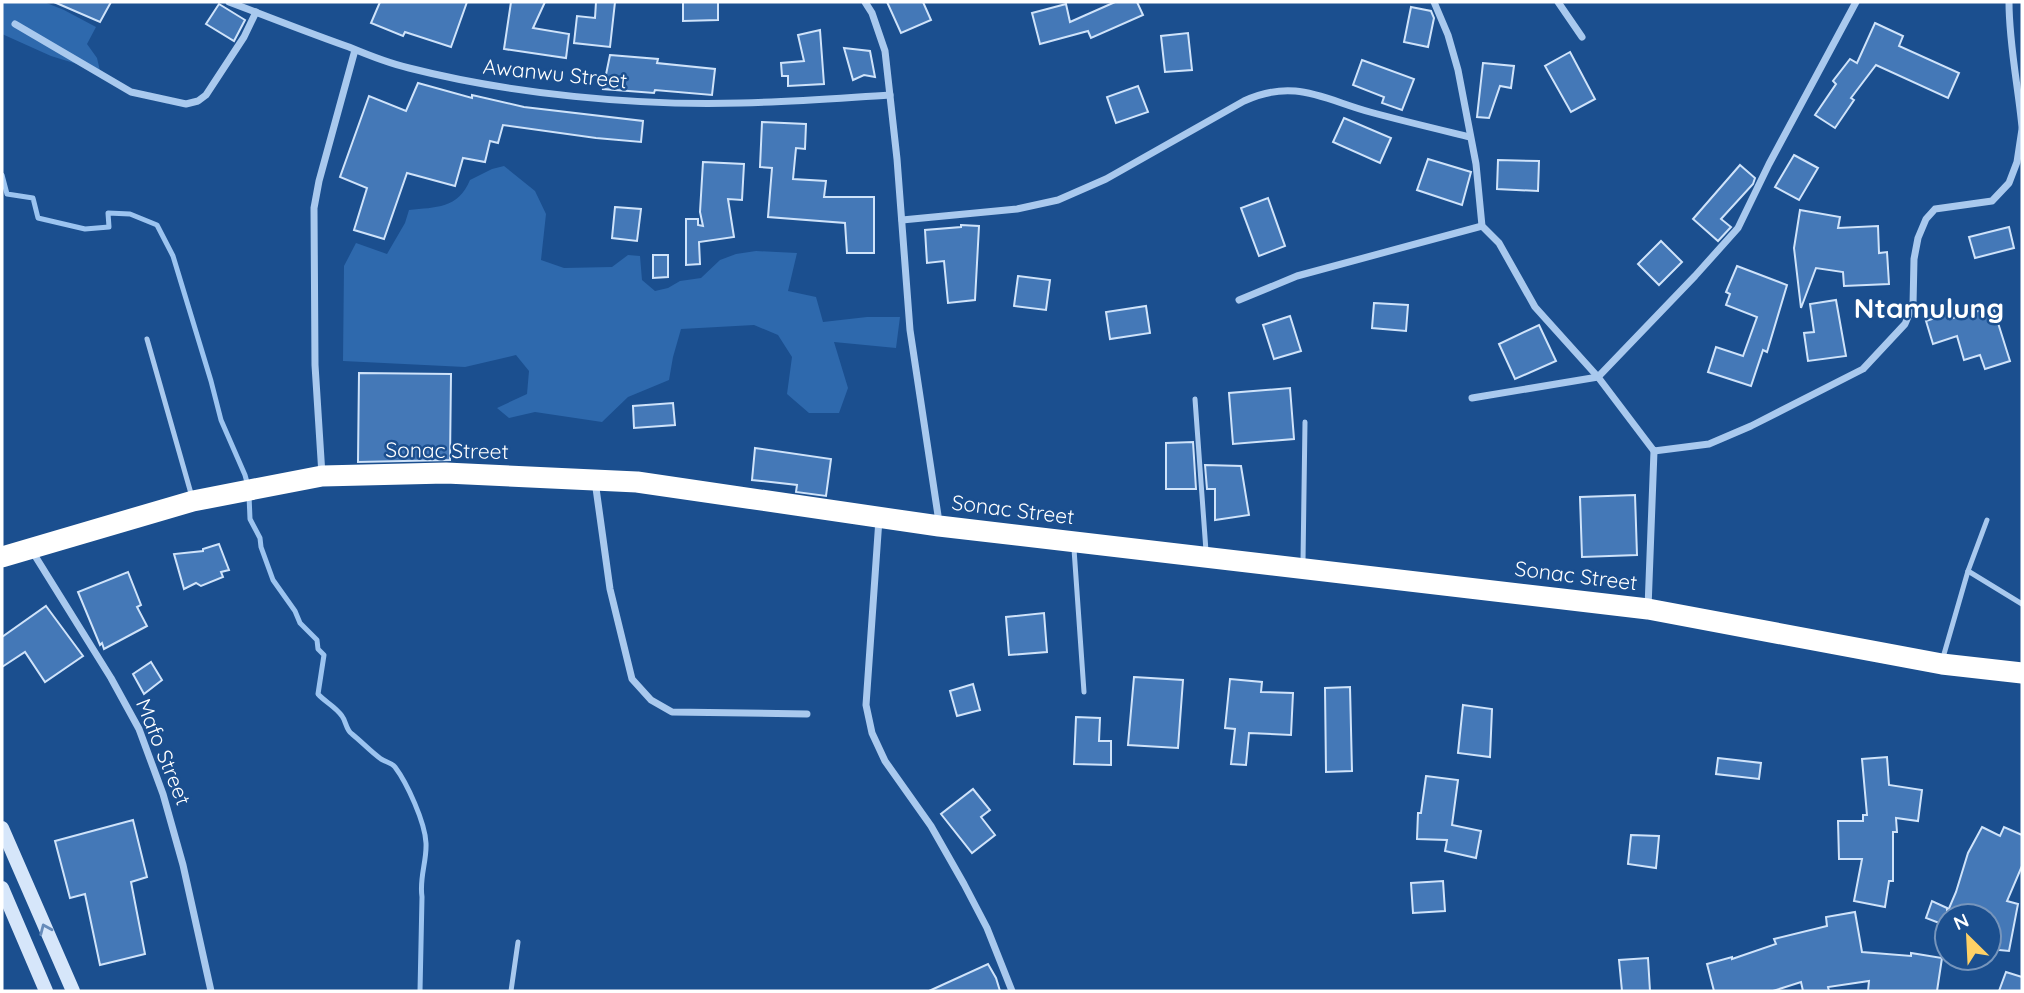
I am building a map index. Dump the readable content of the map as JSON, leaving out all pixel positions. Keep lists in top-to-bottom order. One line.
{"streets":{"highway":["Sonac Street"],"street":["Awanwu Street","Mafo Street"]},"crossings":[["Sonac Street","Mafo Street"]],"districts":["Ntamulung"],"north":"top left"}
